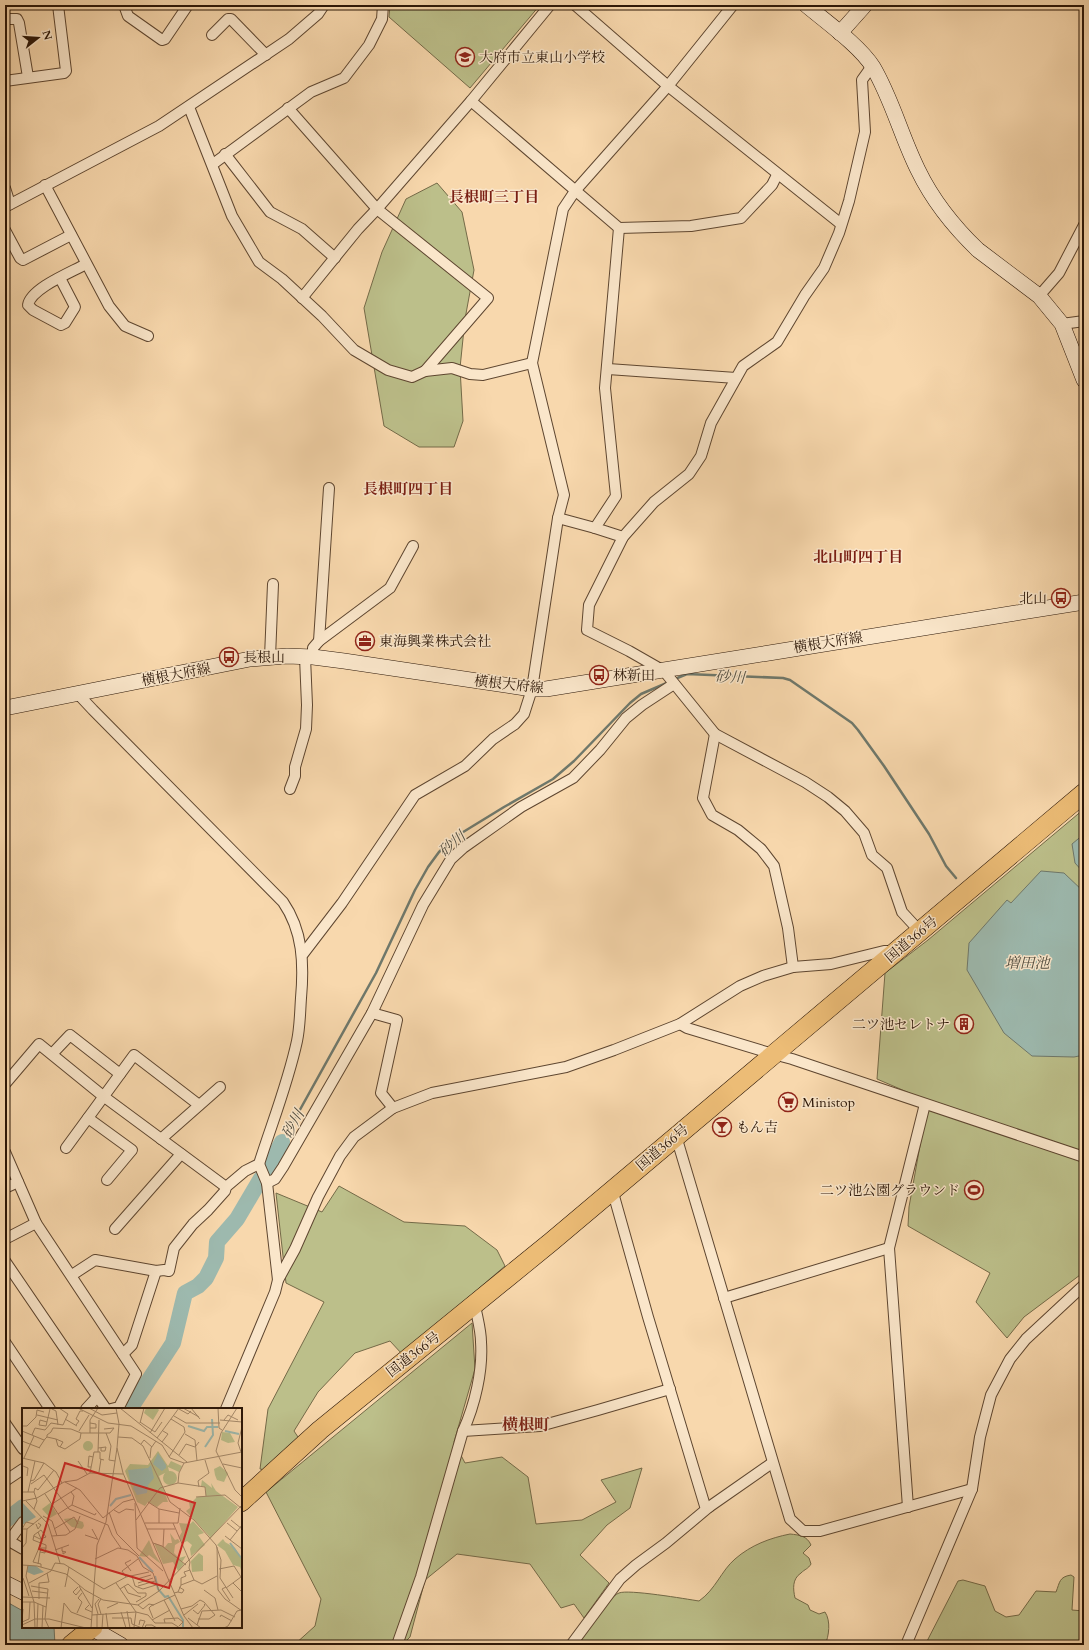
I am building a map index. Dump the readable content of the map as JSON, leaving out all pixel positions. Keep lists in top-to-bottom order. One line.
{"streets":{"highway":["国道366号"],"main road":["横根大府線"]},"districts":["長根町三丁目","長根町四丁目","北山町四丁目","横根町"],"water":["砂川","増田池"],"places":{"school or university":["大府市立東山小学校"],"bus stop":["北山","長根山","林新田"],"office":["東海興業株式会社"],"building":["二ツ池セレトナ"],"supermarket":["Ministop"],"bar":["もん吉"],"sports":["二ツ池公園グラウンド"]},"north":"right"}
